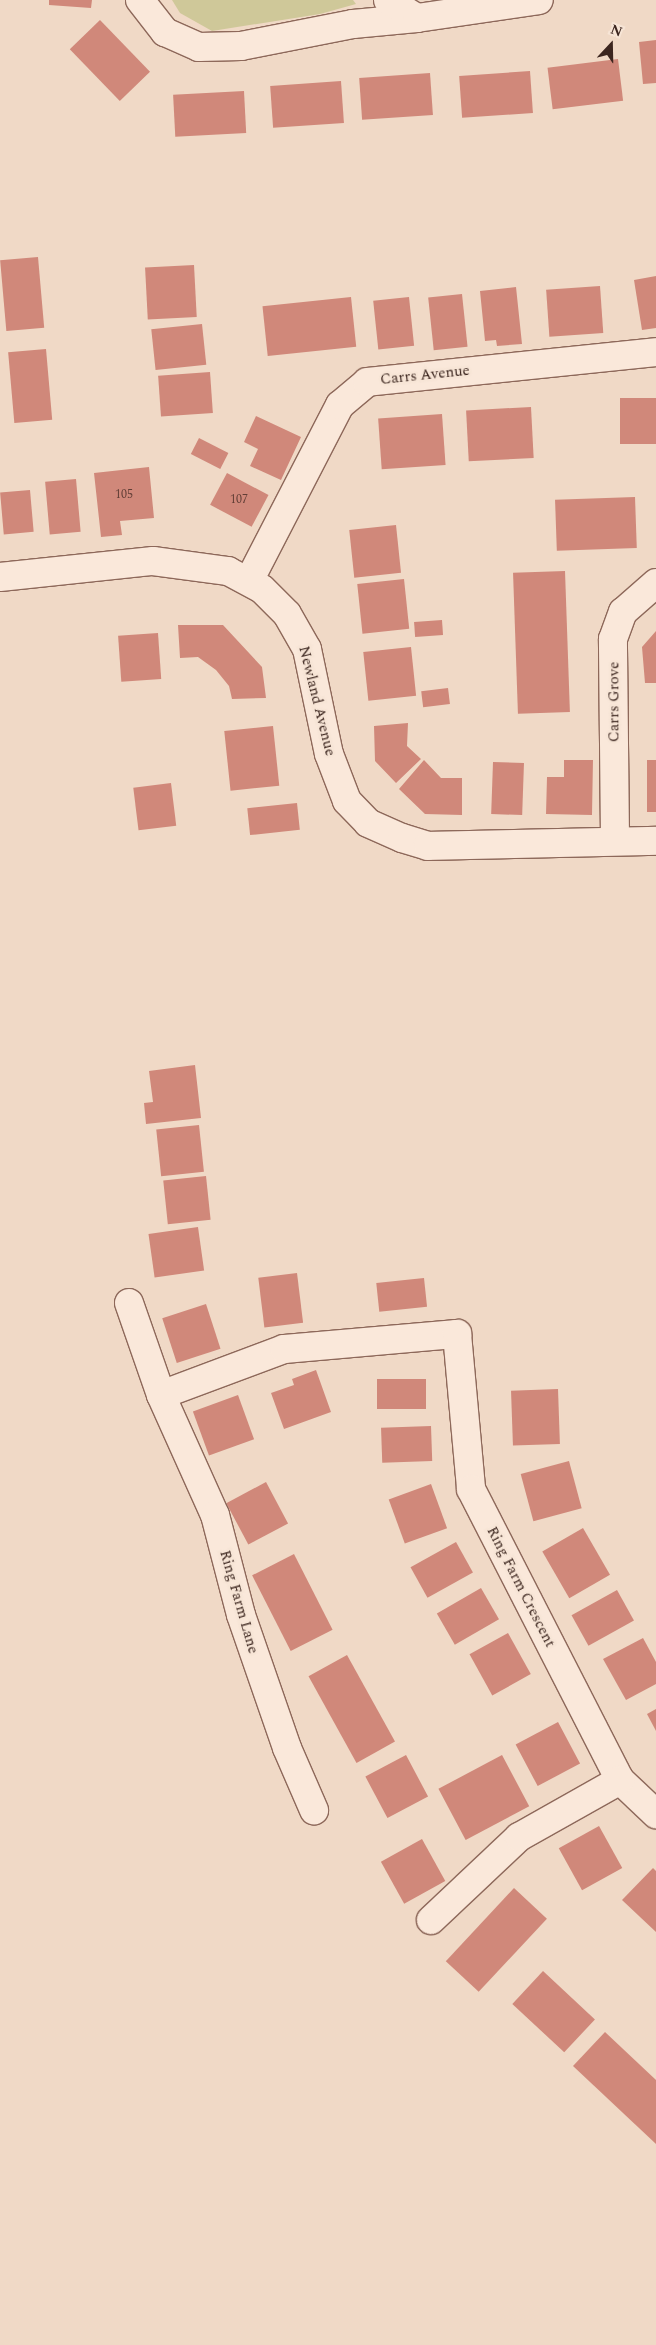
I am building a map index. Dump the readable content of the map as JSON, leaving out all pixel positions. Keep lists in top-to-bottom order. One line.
{"streets":{"street":["Carrs Avenue","Newland Avenue","Carrs Grove","Ring Farm Crescent","Ring Farm Lane"]},"crossings":[["Carrs Avenue","Newland Avenue"],["Newland Avenue","Carrs Grove"],["Ring Farm Crescent","Ring Farm Lane"]],"house_numbers":["105","107"],"north":"top"}
